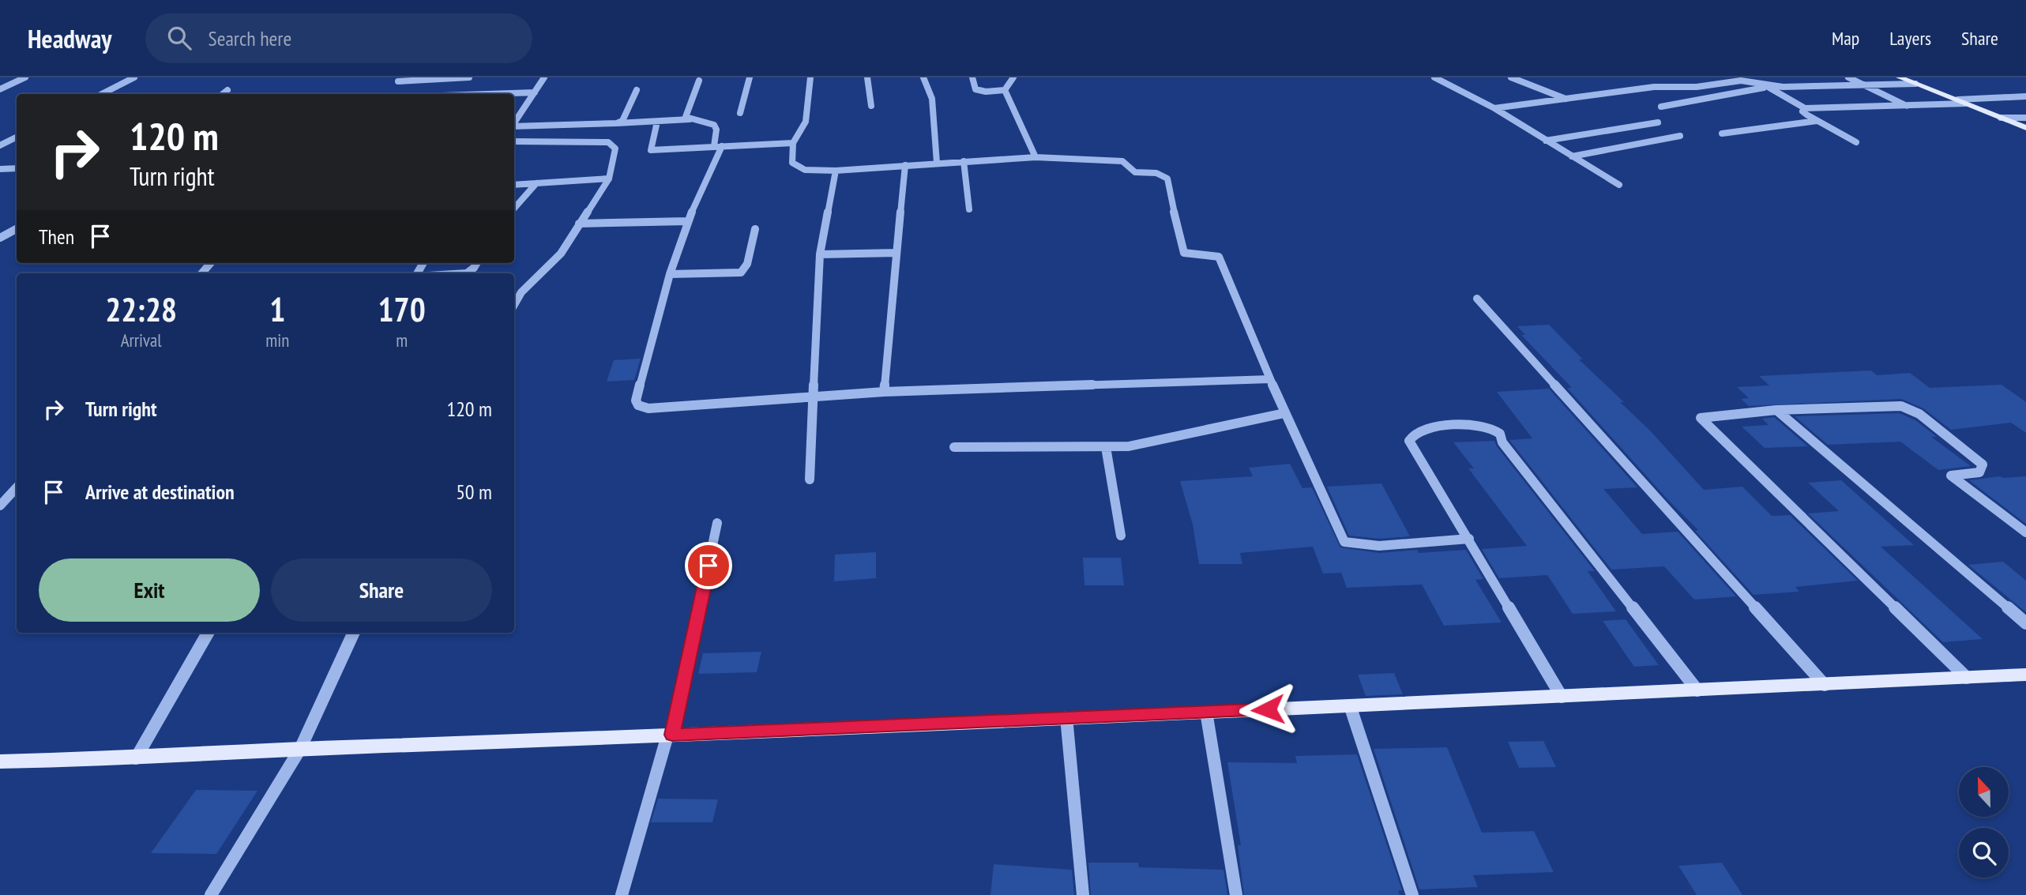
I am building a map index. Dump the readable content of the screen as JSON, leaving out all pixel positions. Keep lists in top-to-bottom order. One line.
{"north":"top","page":{"header":"Headway","search":"Search here","nav":["Map","Layers","Share"],"turn":["120 m","Turn right"],"then":"Then","eta":["22:28","Arrival","1","min","170","m"],"list":[{"name":"Turn right","value":"120 m"},{"name":"Arrive at destination","value":"50 m"}],"buttons":["Exit","Share"]}}
